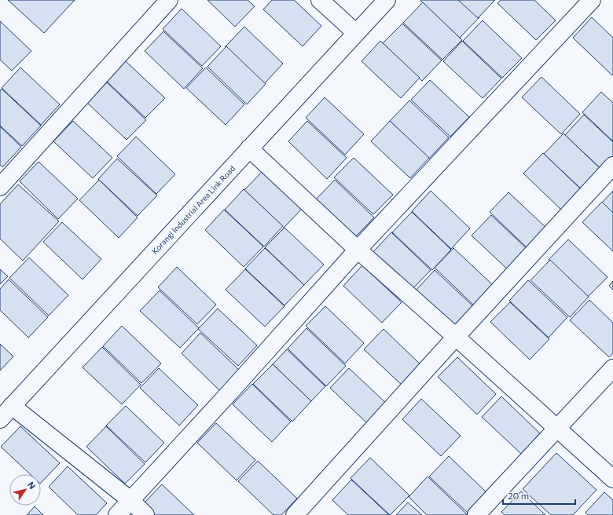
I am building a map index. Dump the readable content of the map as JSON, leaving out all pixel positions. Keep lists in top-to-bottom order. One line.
{"streets":{"street":["Korangi Industrial Area Link Road"]},"scale_bar":"20 m","north":"top right"}
